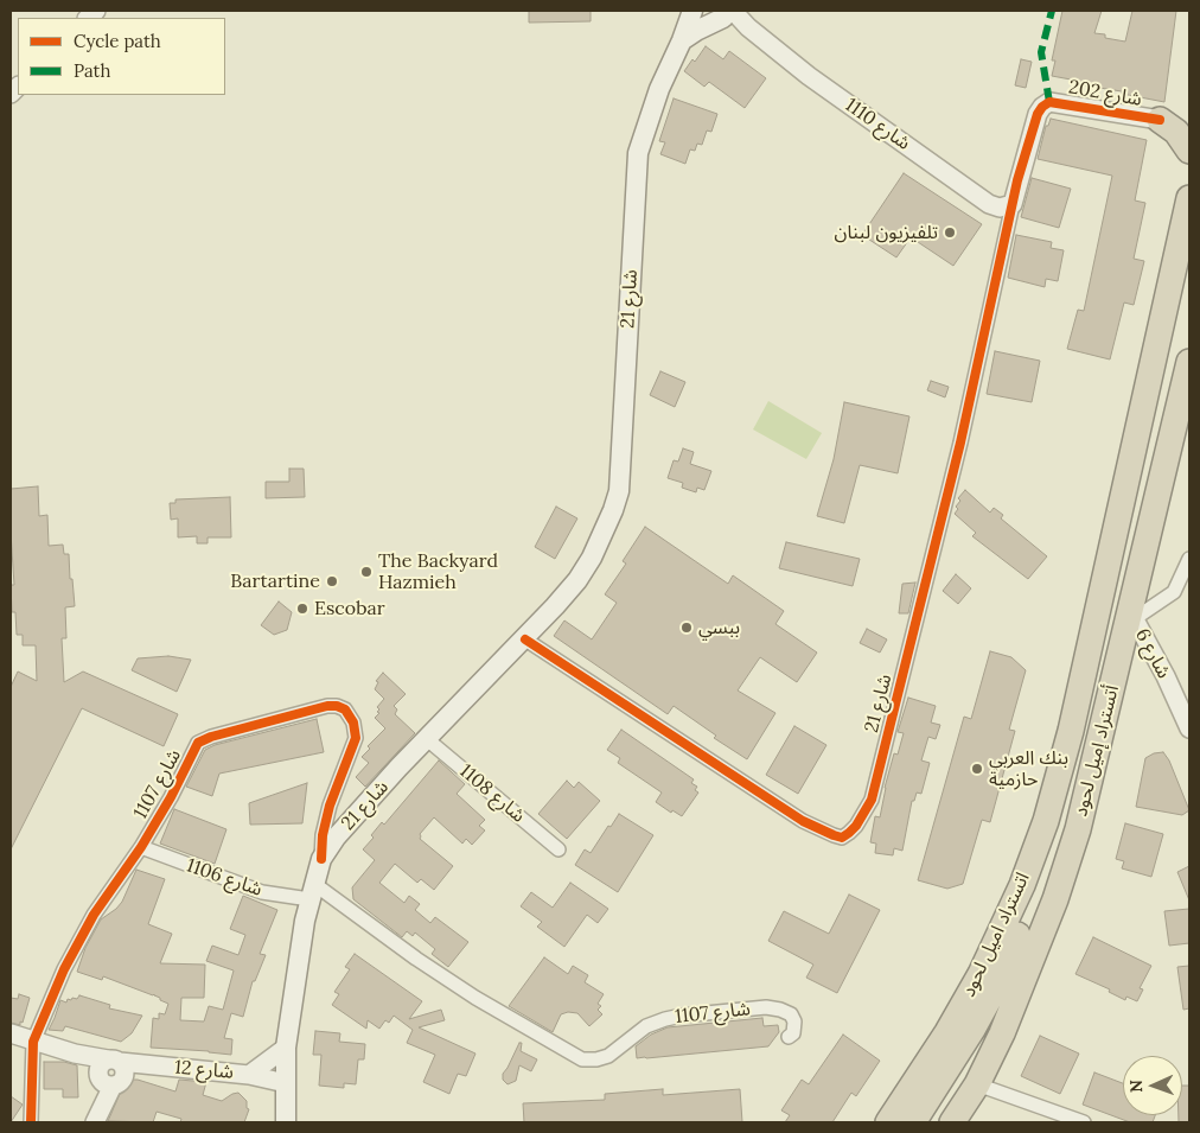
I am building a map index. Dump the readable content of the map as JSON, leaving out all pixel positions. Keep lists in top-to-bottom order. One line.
{"streets":{"highway":["أتستراد إميل لحود","اتستراد اميل لحود"],"main road":["شارع 21"],"street":["شارع 202","شارع 1110","شارع 6","شارع 1107","شارع 1108","شارع 1106","شارع 12"]},"crossings":[["شارع 202","شارع 1110"],["شارع 202","شارع 21"],["شارع 1110","شارع 21"],["شارع 21","شارع 1107"],["شارع 21","شارع 1108"],["شارع 21","شارع 1106"],["شارع 21","شارع 12"],["شارع 6","أتستراد إميل لحود"],["أتستراد إميل لحود","اتستراد اميل لحود"],["شارع 1107","شارع 1106"]],"places":["تلفيزيون لبنان","The Backyard Hazmieh","Bartartine","Escobar","ببسي","بنك العربي حازمية"],"legend":["Cycle path","Path"],"north":"left"}
